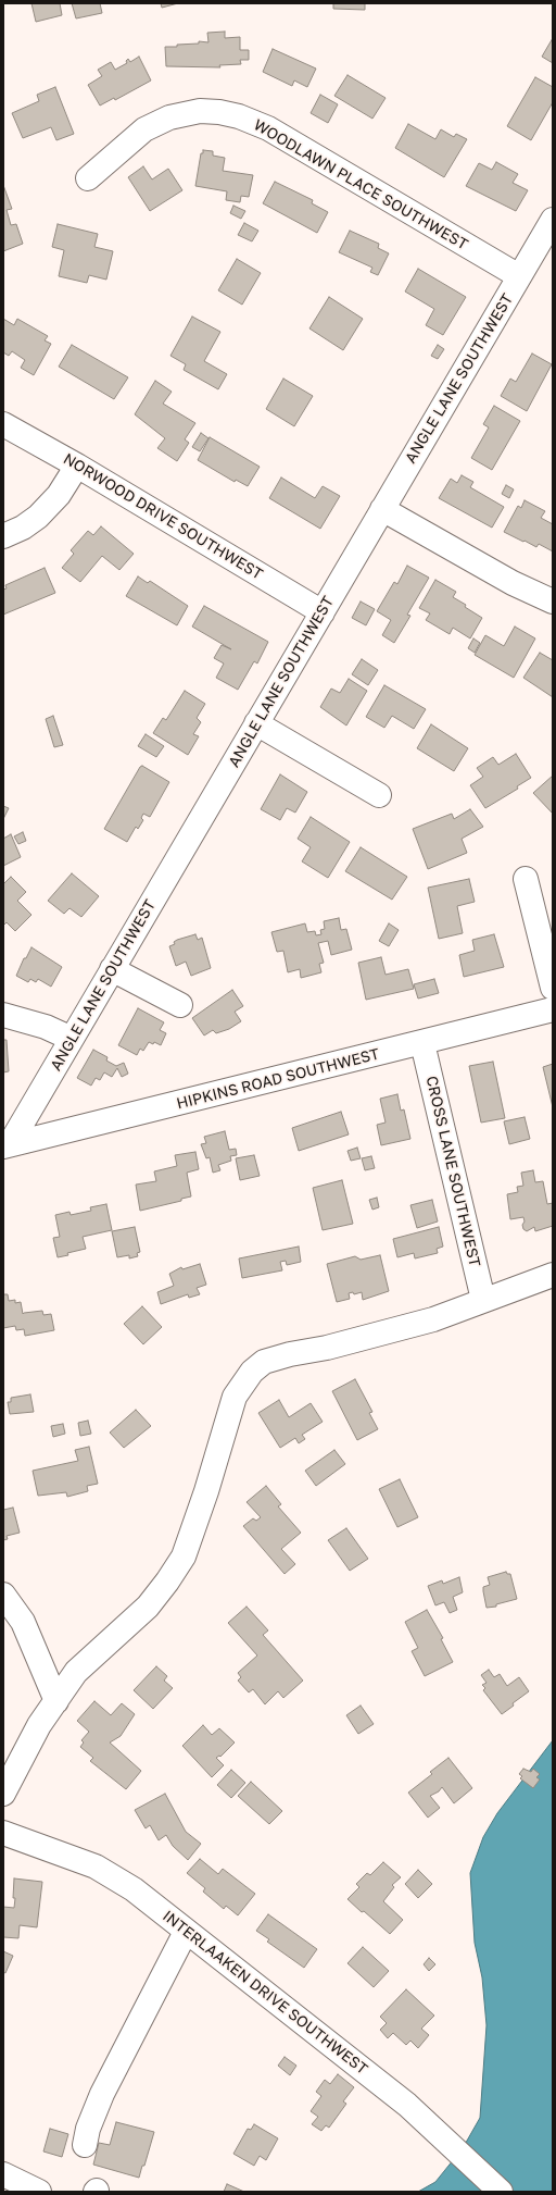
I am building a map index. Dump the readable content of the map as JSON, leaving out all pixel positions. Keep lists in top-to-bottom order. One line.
{"streets":{"street":["WOODLAWN PLACE SOUTHWEST","ANGLE LANE SOUTHWEST","NORWOOD DRIVE SOUTHWEST","HIPKINS ROAD SOUTHWEST","CROSS LANE SOUTHWEST","INTERLAAKEN DRIVE SOUTHWEST"]},"crossings":[["WOODLAWN PLACE SOUTHWEST","ANGLE LANE SOUTHWEST"],["ANGLE LANE SOUTHWEST","NORWOOD DRIVE SOUTHWEST"],["ANGLE LANE SOUTHWEST","HIPKINS ROAD SOUTHWEST"],["HIPKINS ROAD SOUTHWEST","CROSS LANE SOUTHWEST"]]}
